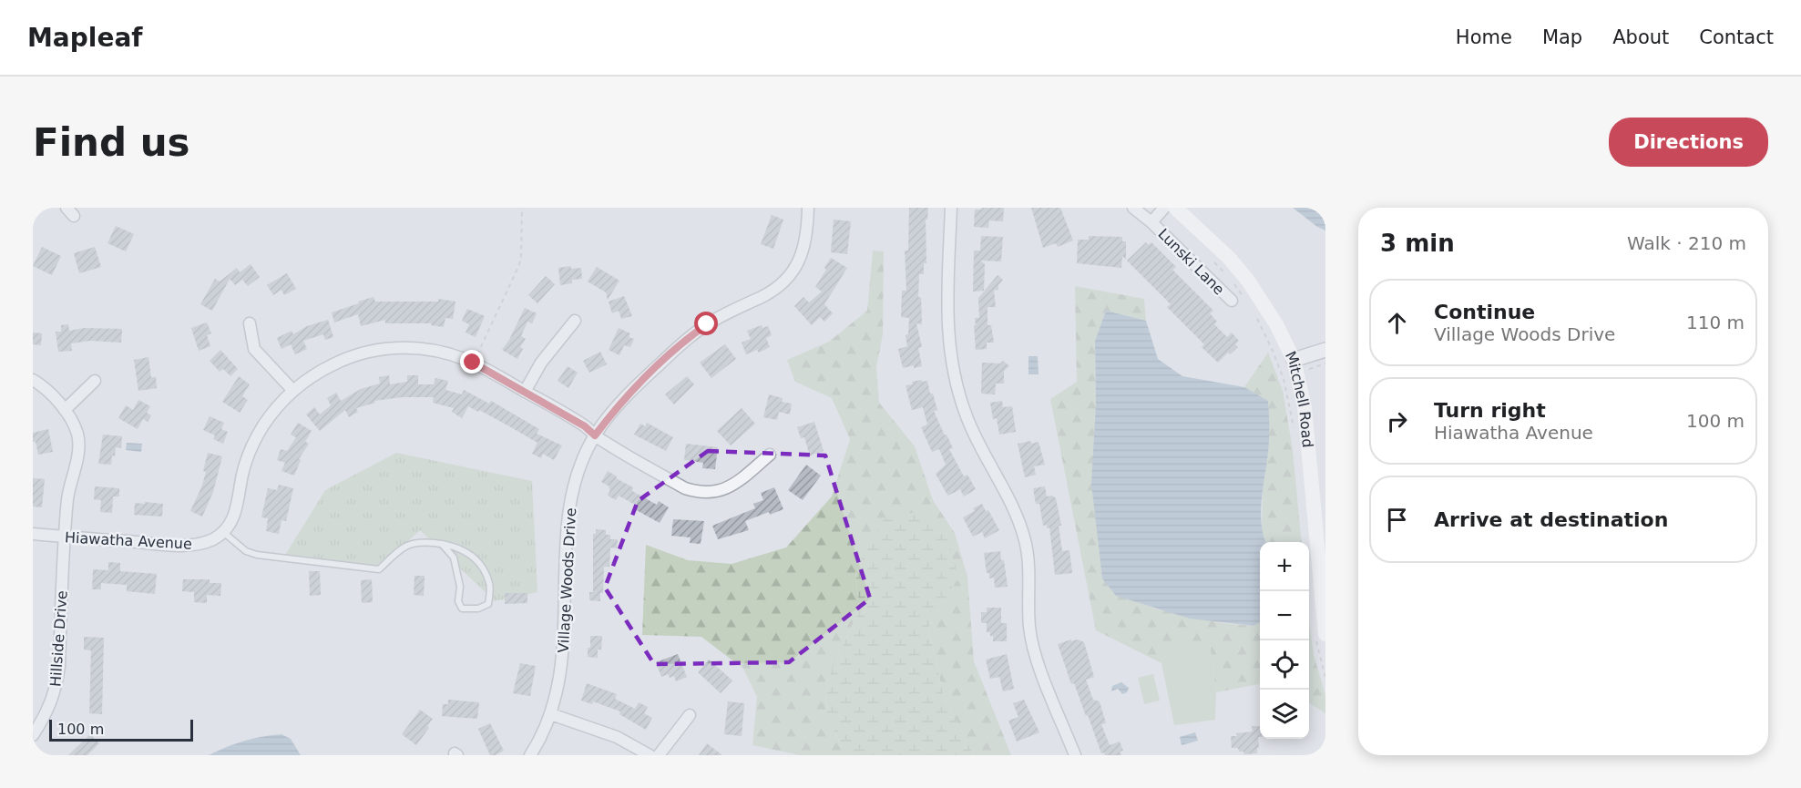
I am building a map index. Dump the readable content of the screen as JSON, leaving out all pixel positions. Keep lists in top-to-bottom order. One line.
{"streets":{"main road":["Mitchell Road"],"street":["Lunski Lane","Hiawatha Avenue","Village Woods Drive","Hillside Drive"]},"crossings":[["Hiawatha Avenue","Hillside Drive"]],"scale_bar":"100 m","page":{"header":"Mapleaf","nav":["Home","Map","About","Contact"],"buttons":"Directions","title":"Find us","heading":["3 min","Walk · 210 m"],"list":[["Continue","Village Woods Drive","110 m"],["Turn right","Hiawatha Avenue","100 m"],"Arrive at destination"],"map_buttons":["+","−"],"scale":"100 m"}}
